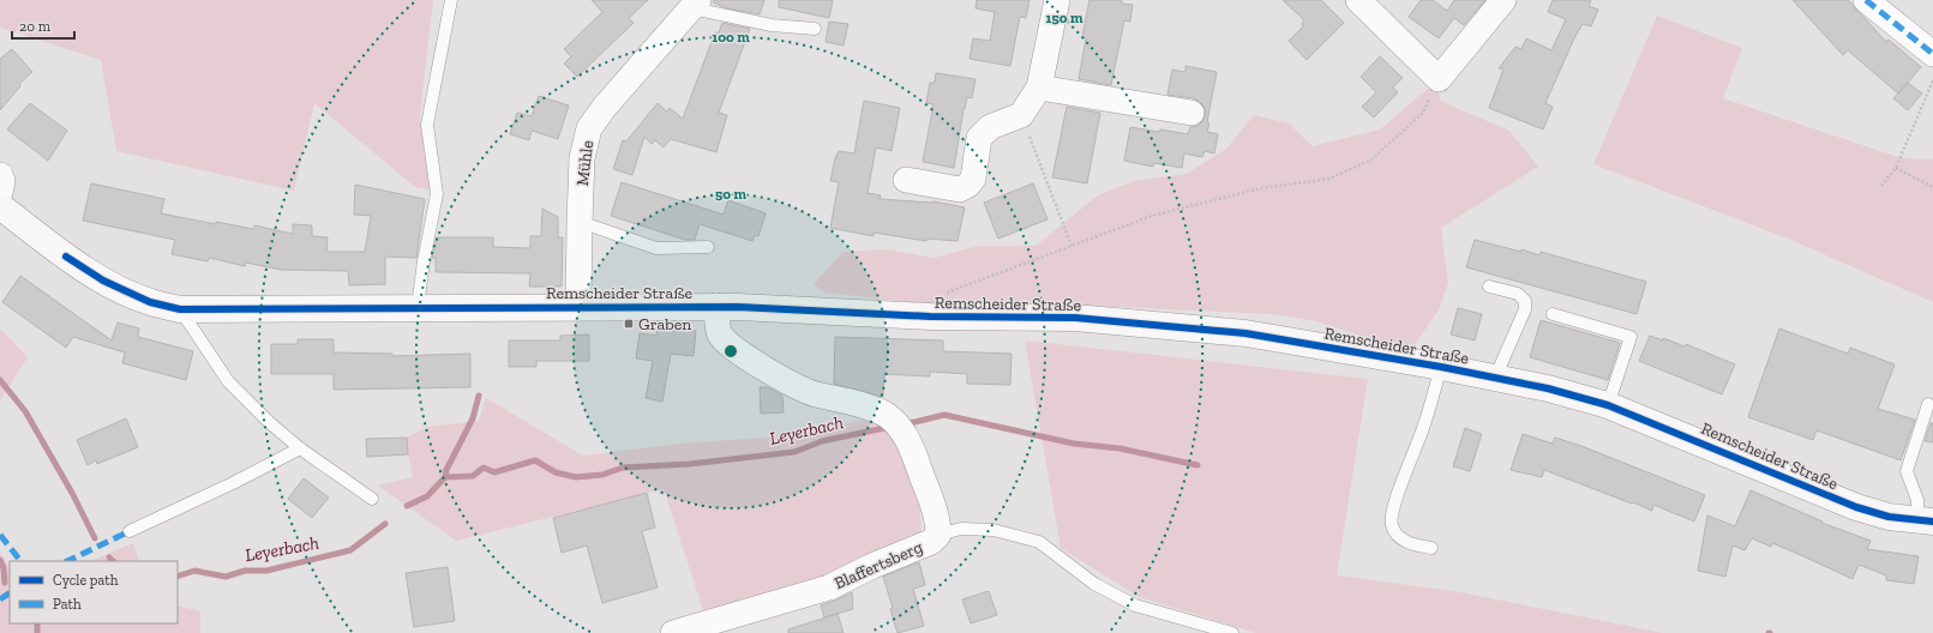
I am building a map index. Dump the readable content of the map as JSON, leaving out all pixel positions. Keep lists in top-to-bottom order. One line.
{"streets":{"main road":["Remscheider Straße"],"street":["Mühle","Blaffertsberg"]},"crossings":[["Mühle","Remscheider Straße"],["Remscheider Straße","Blaffertsberg"]],"water":["Leyerbach"],"places":{"transit":["Graben"]},"legend":["Cycle path","Path"],"scale_bar":"20 m","rings":["150 m","100 m","50 m"]}
